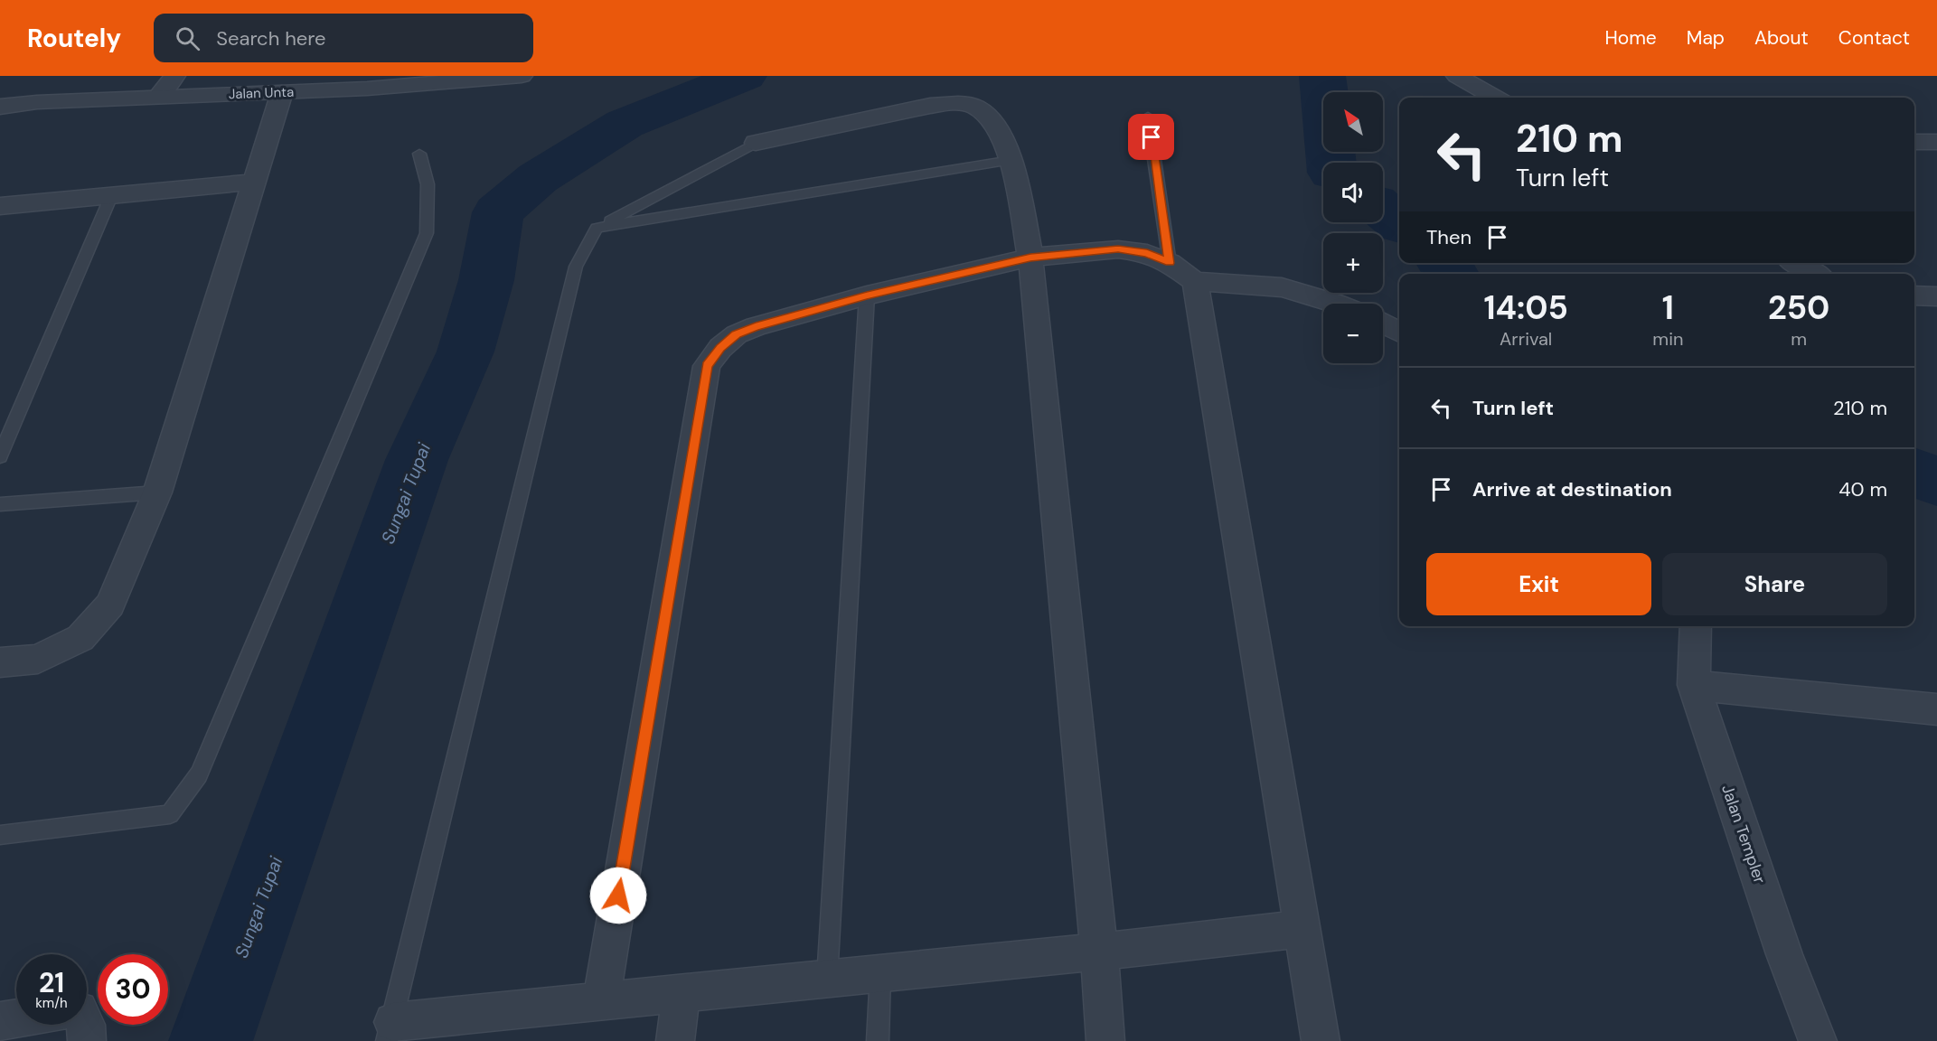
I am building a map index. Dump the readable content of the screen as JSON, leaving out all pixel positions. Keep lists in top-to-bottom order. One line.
{"streets":{"street":["Jalan Unta","Jalan Templer"]},"water":["Sungai Tupai"],"north":"top left","page":{"header":"Routely","search":"Search here","nav":["Home","Map","About","Contact"],"map_buttons":["+","−"],"turn":["210 m","Turn left"],"then":"Then","eta":["14:05","Arrival","1","min","250","m"],"list":[{"name":"Turn left","value":"210 m"},{"name":"Arrive at destination","value":"40 m"}],"buttons":["Exit","Share"],"speed":"21 km/h","limit":"30"}}
